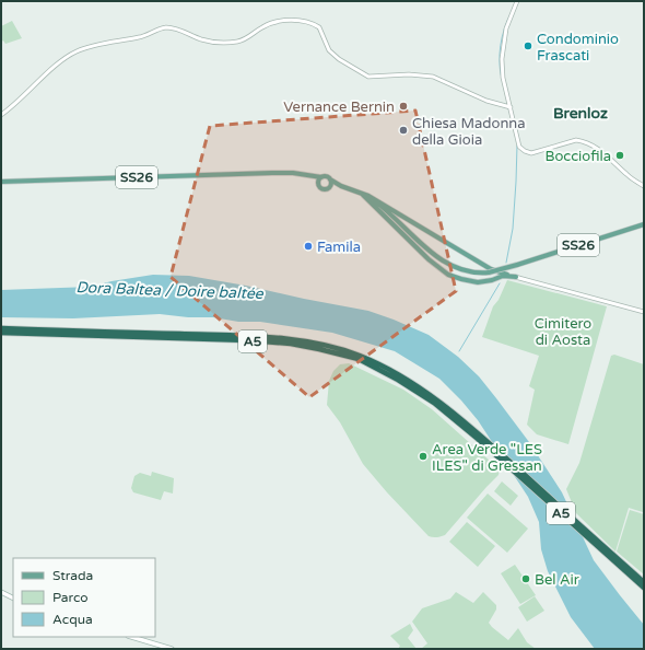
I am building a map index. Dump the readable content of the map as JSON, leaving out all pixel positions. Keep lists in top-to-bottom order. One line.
{"streets":{"highway":["A5"],"main road":["SS26"]},"districts":["Brenloz"],"water":["Dora Baltea / Doire baltée"],"parks":["Cimitero di Aosta"],"places":["Condominio Frascati","Vernance Bernin","Chiesa Madonna della Gioia","Bocciofila","Famila","Area Verde \"LES ILES\" di Gressan","Bel Air"],"legend":["Strada","Parco","Acqua"]}
